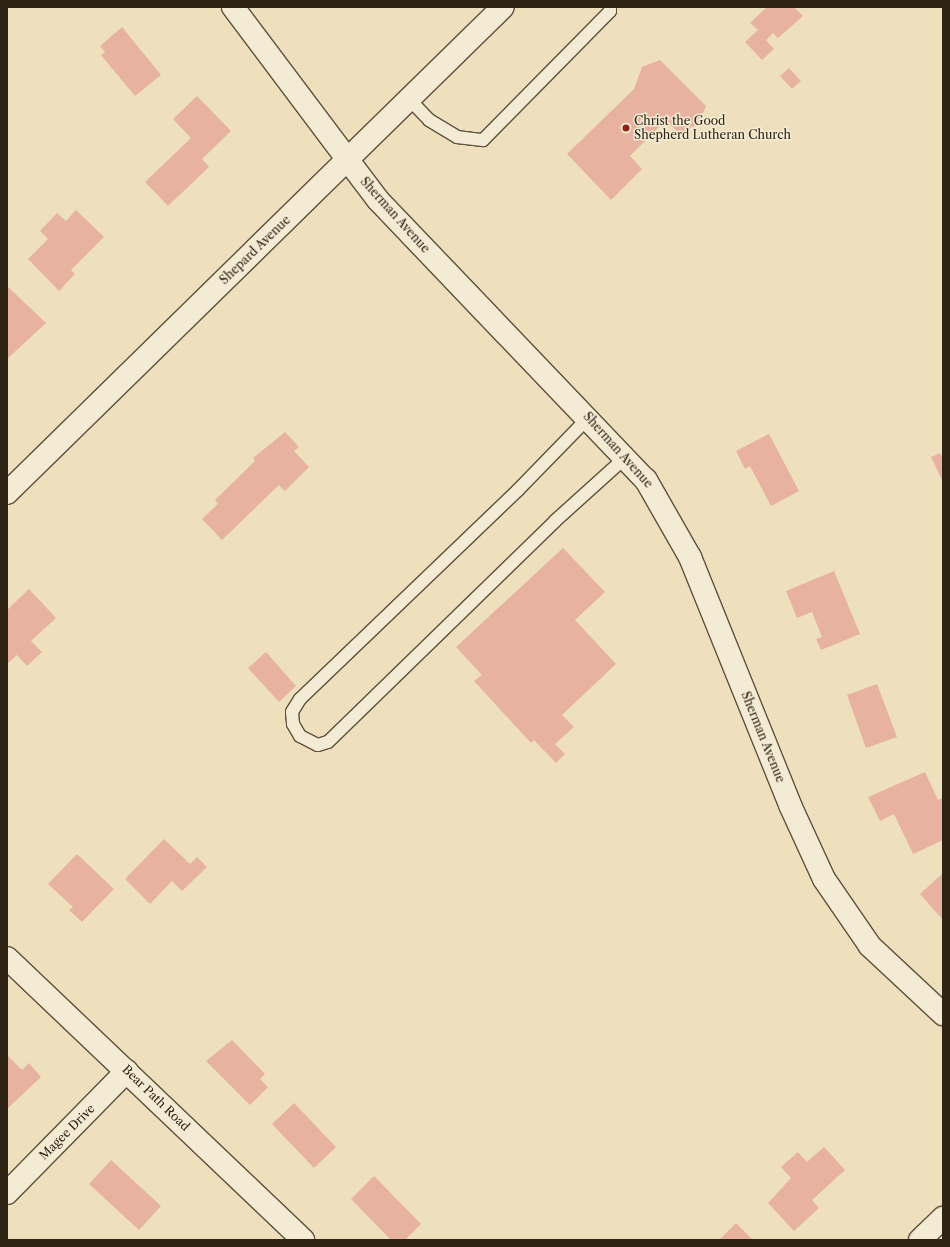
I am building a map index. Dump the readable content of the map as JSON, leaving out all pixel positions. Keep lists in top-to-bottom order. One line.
{"streets":{"street":["Sherman Avenue","Shepard Avenue","Bear Path Road","Magee Drive"]},"crossings":[["Sherman Avenue","Shepard Avenue"],["Bear Path Road","Magee Drive"]],"places":["Christ the Good Shepherd Lutheran Church"]}
